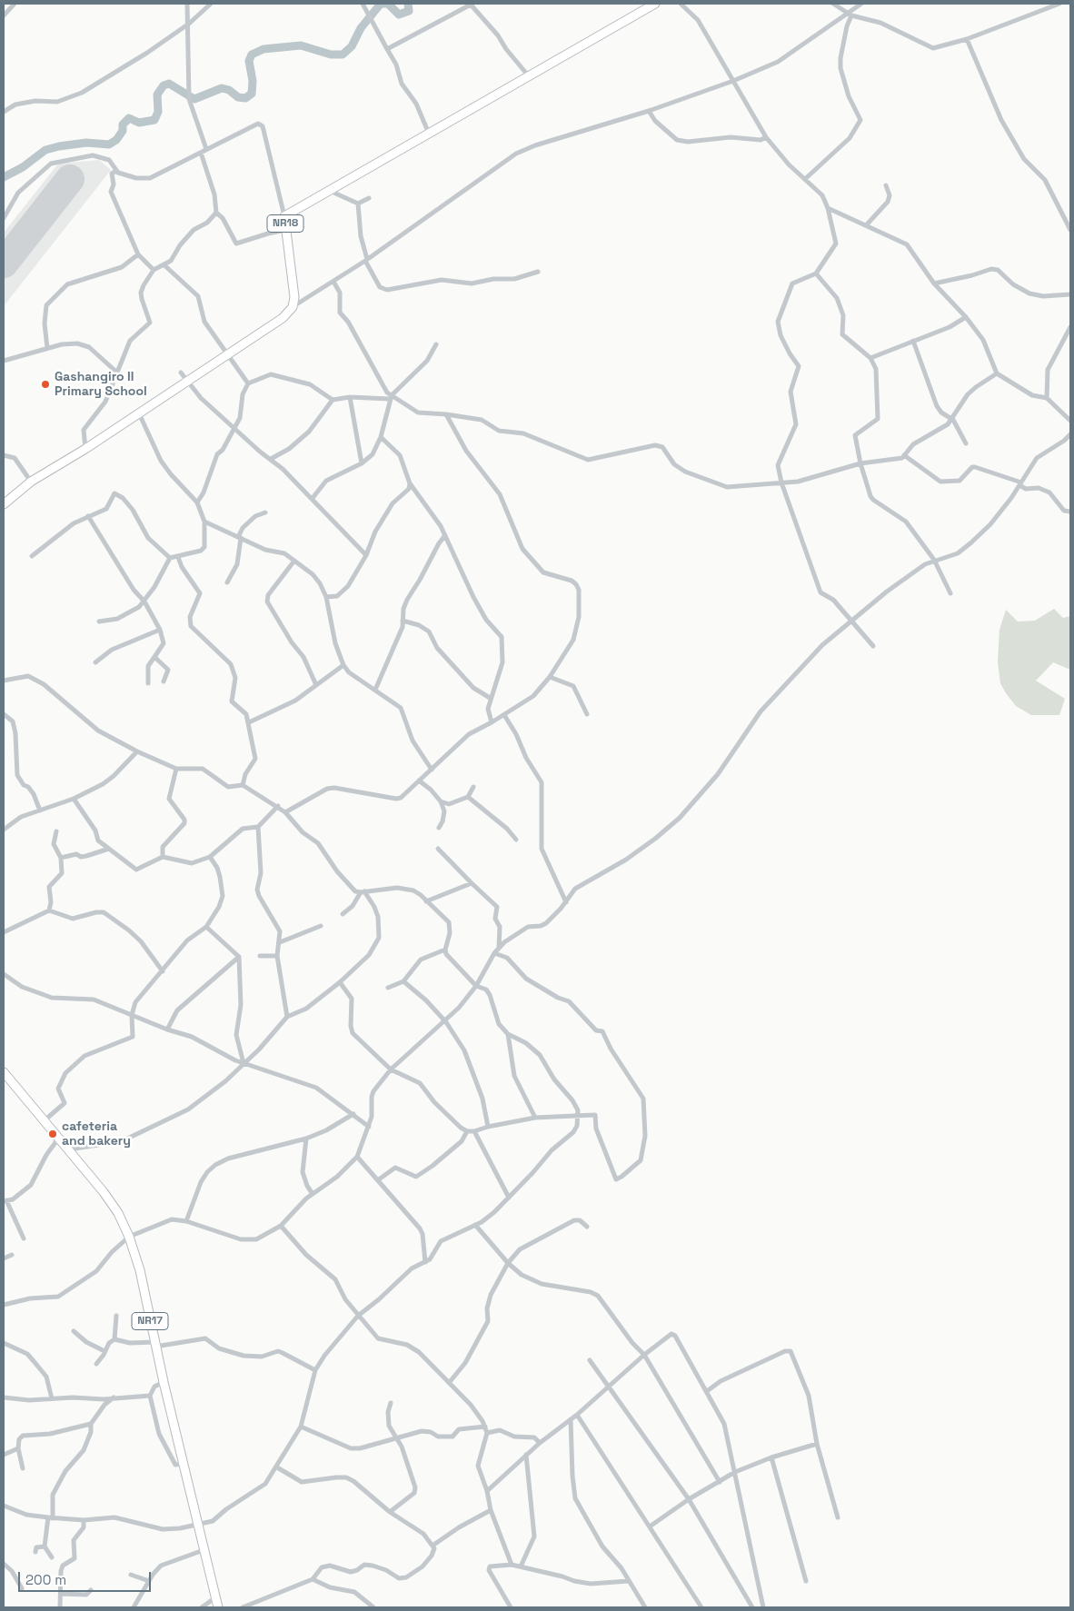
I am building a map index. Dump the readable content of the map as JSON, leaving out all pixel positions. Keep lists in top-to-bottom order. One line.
{"streets":{"main road":["NR18","NR17"]},"places":["Gashangiro II Primary School","cafeteria and bakery"],"scale_bar":"200 m"}
